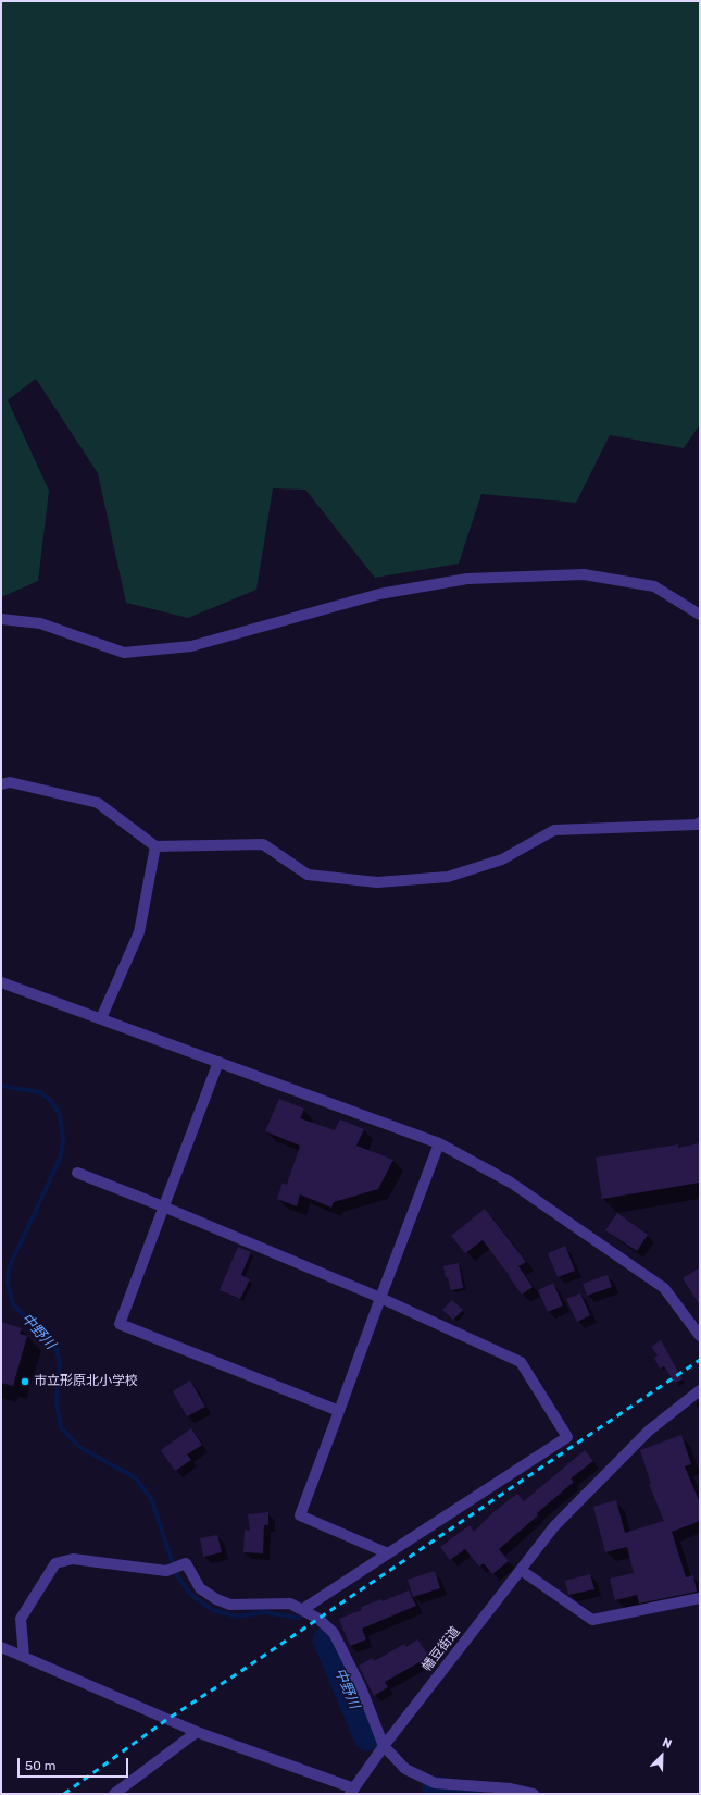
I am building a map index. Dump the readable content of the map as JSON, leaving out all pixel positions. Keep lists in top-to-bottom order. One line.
{"streets":{"street":["幡豆街道"]},"water":["中野川"],"places":["市立形原北小学校"],"scale_bar":"50 m","north":"top right"}
